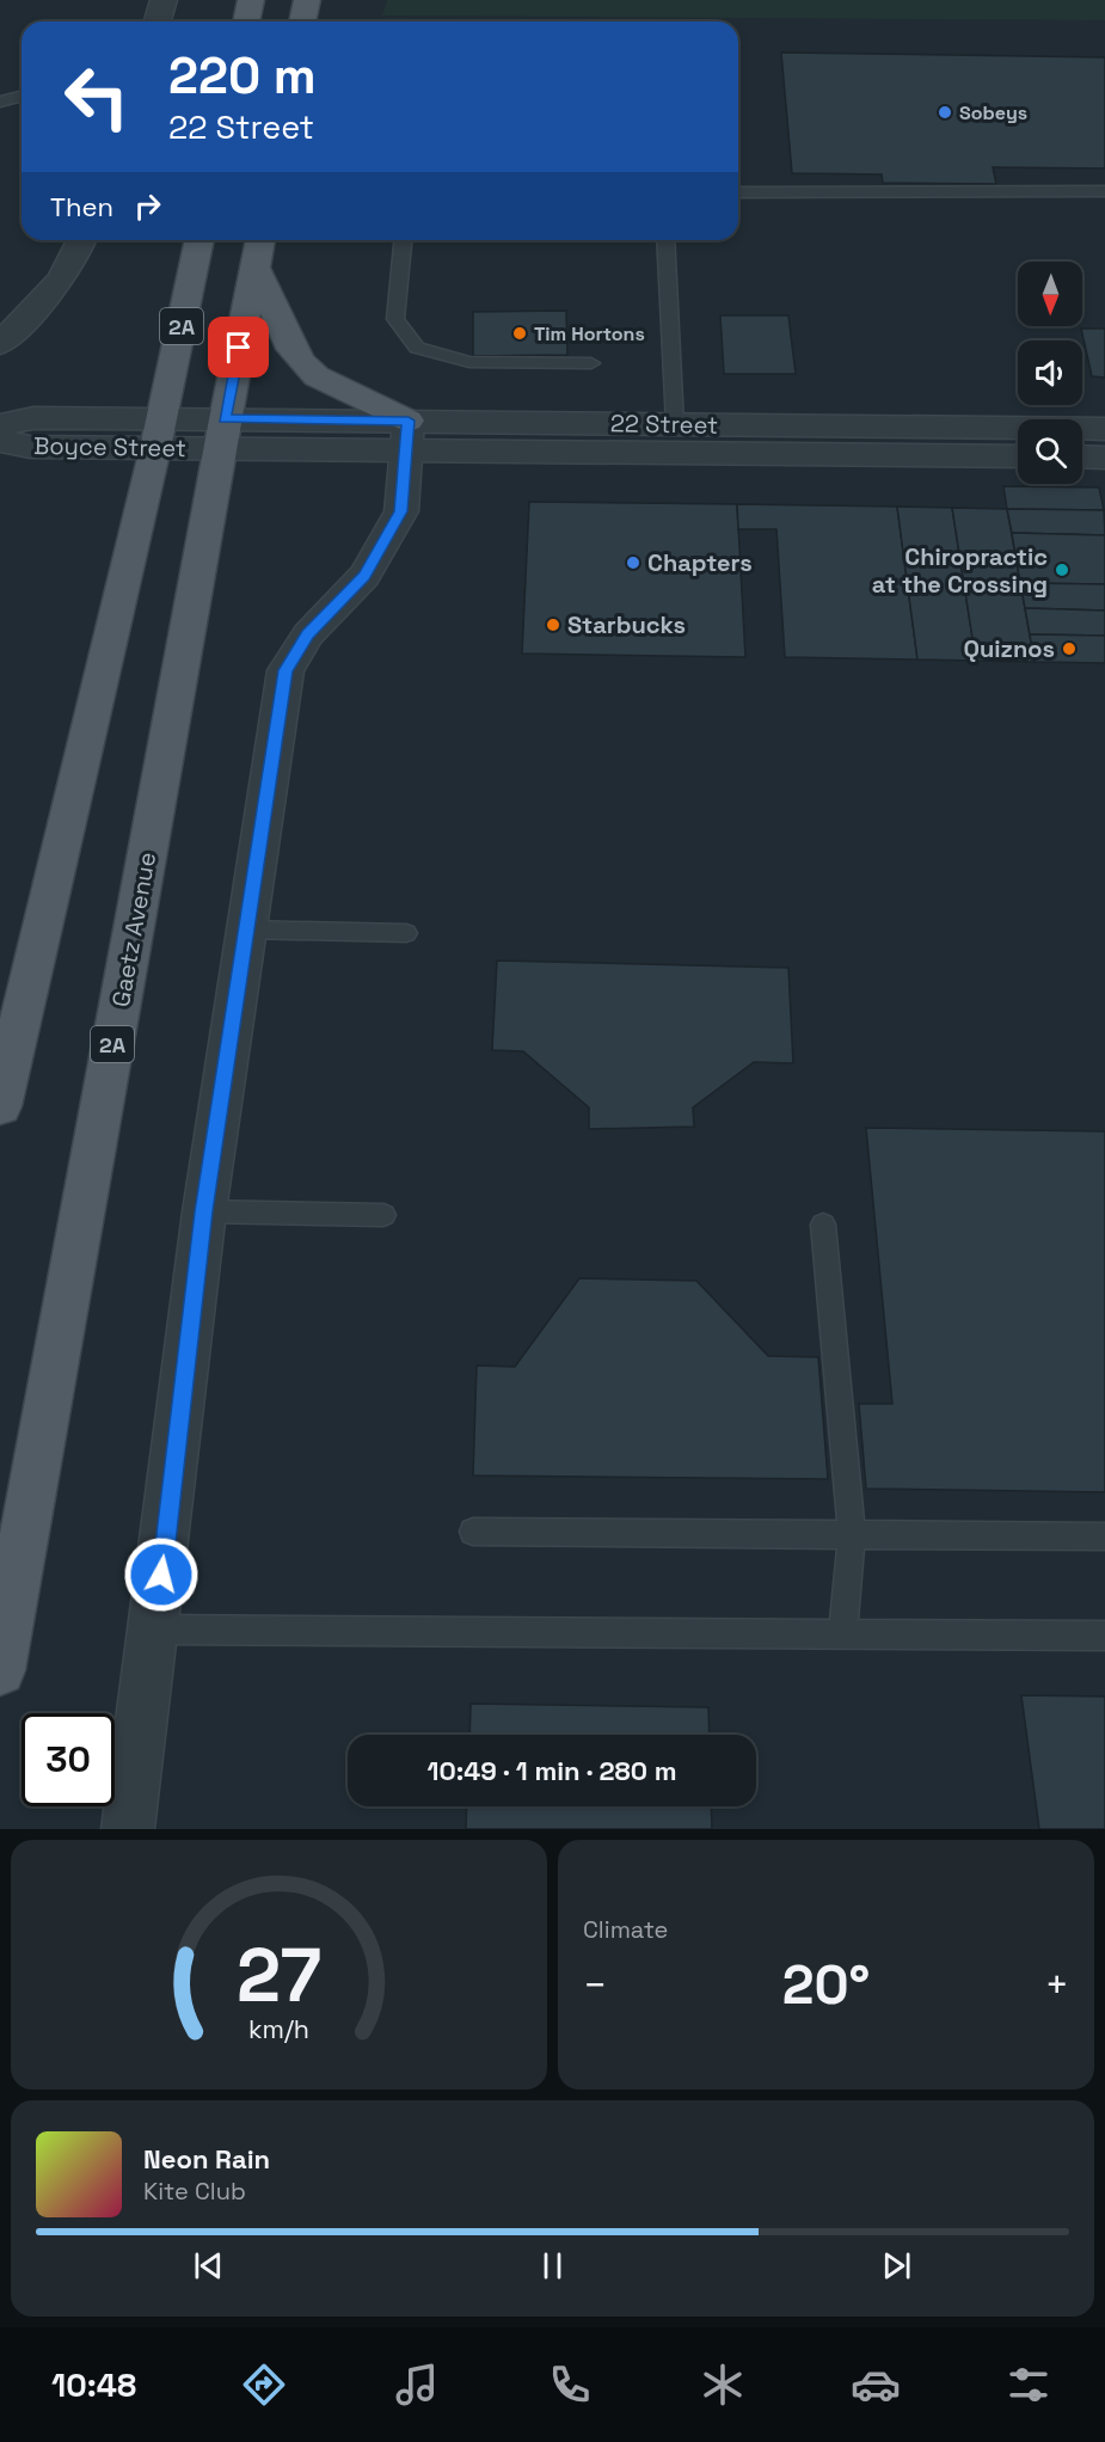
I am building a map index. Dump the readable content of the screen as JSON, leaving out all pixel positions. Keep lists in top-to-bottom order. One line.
{"streets":{"main road":["2A","Gaetz Avenue"],"street":["22 Street","Boyce Street"]},"crossings":[["2A","Boyce Street"],["22 Street","Boyce Street"],["22 Street","Gaetz Avenue"],["Boyce Street","Gaetz Avenue"]],"places":["Sobeys","Tim Hortons","Chapters","Chiropractic at the Crossing","Starbucks","Quiznos"],"north":"bottom","page":{"turn":["220 m","22 Street"],"then":"Then","limit":"30","trip":"10:49 · 1 min · 280 m","tile":"Climate","heat":["−","20°","+"],"song":["Neon Rain","Kite Club"],"tabs":"10:48","gauge":["27","km/h"]}}
